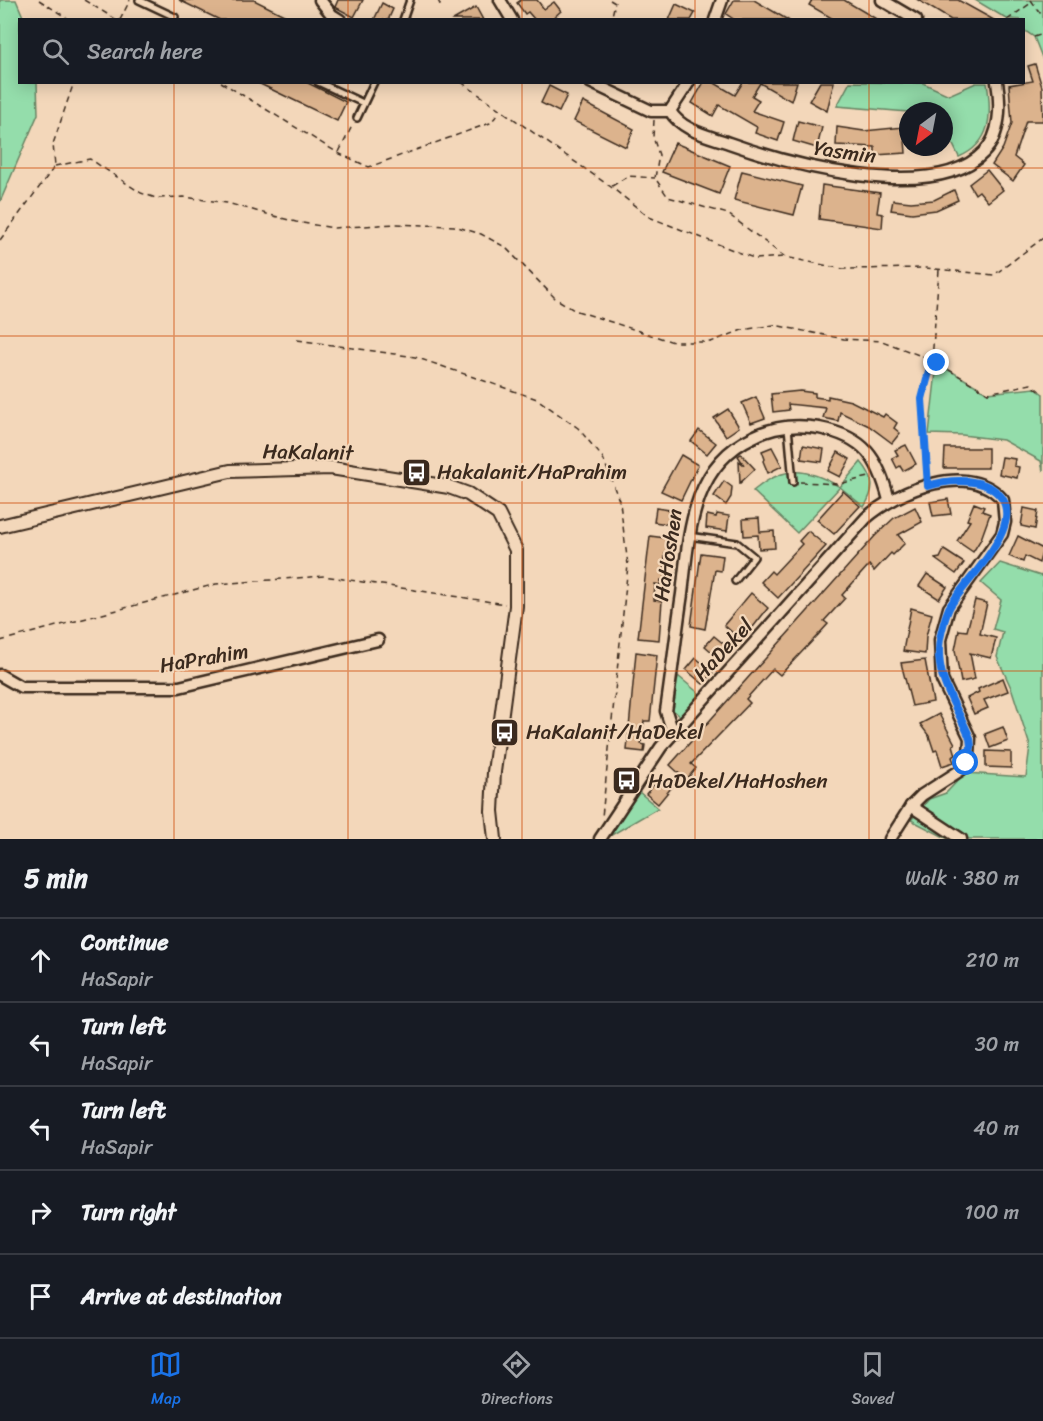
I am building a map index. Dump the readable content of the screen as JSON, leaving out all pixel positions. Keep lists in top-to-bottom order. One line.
{"streets":{"street":["Yasmin","HaKalanit","HaHoshen","HaDekel","HaPrahim"]},"crossings":[["HaHoshen","HaDekel"]],"places":{"bus stop":["Hakalanit/HaPrahim","HaKalanit/HaDekel","HaDekel/HaHoshen"]},"north":"bottom left","page":{"search":"Search here","heading":["5 min","Walk · 380 m"],"list":[["Continue","HaSapir","210 m"],["Turn left","HaSapir","30 m"],["Turn left","HaSapir","40 m"],["Turn right","100 m"],"Arrive at destination"],"nav":["Map","Directions","Saved"]}}
